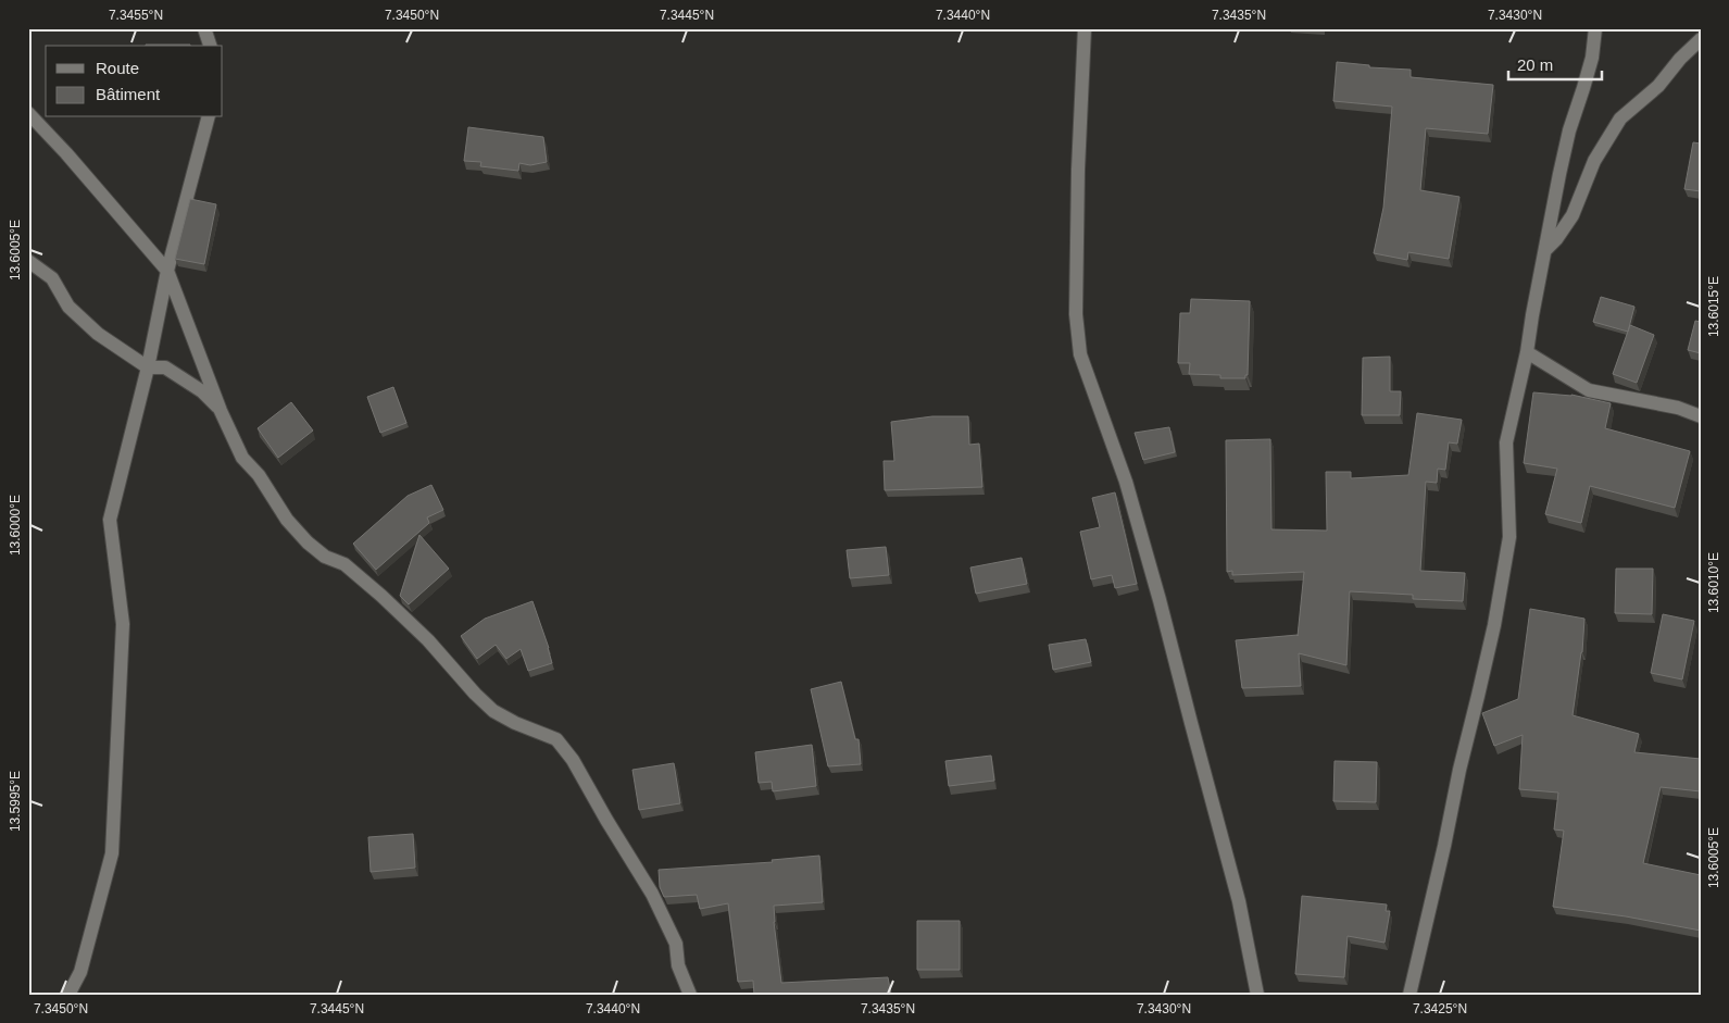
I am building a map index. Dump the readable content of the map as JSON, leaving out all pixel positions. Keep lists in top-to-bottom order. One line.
{"legend":["Route","Bâtiment"],"scale_bar":"20 m","coordinates":["7.3455°N","7.3450°N","7.3445°N","7.3440°N","7.3435°N","7.3430°N","13.6005°E","13.6015°E","13.6000°E","13.6010°E","13.5995°E","7.3425°N"]}
